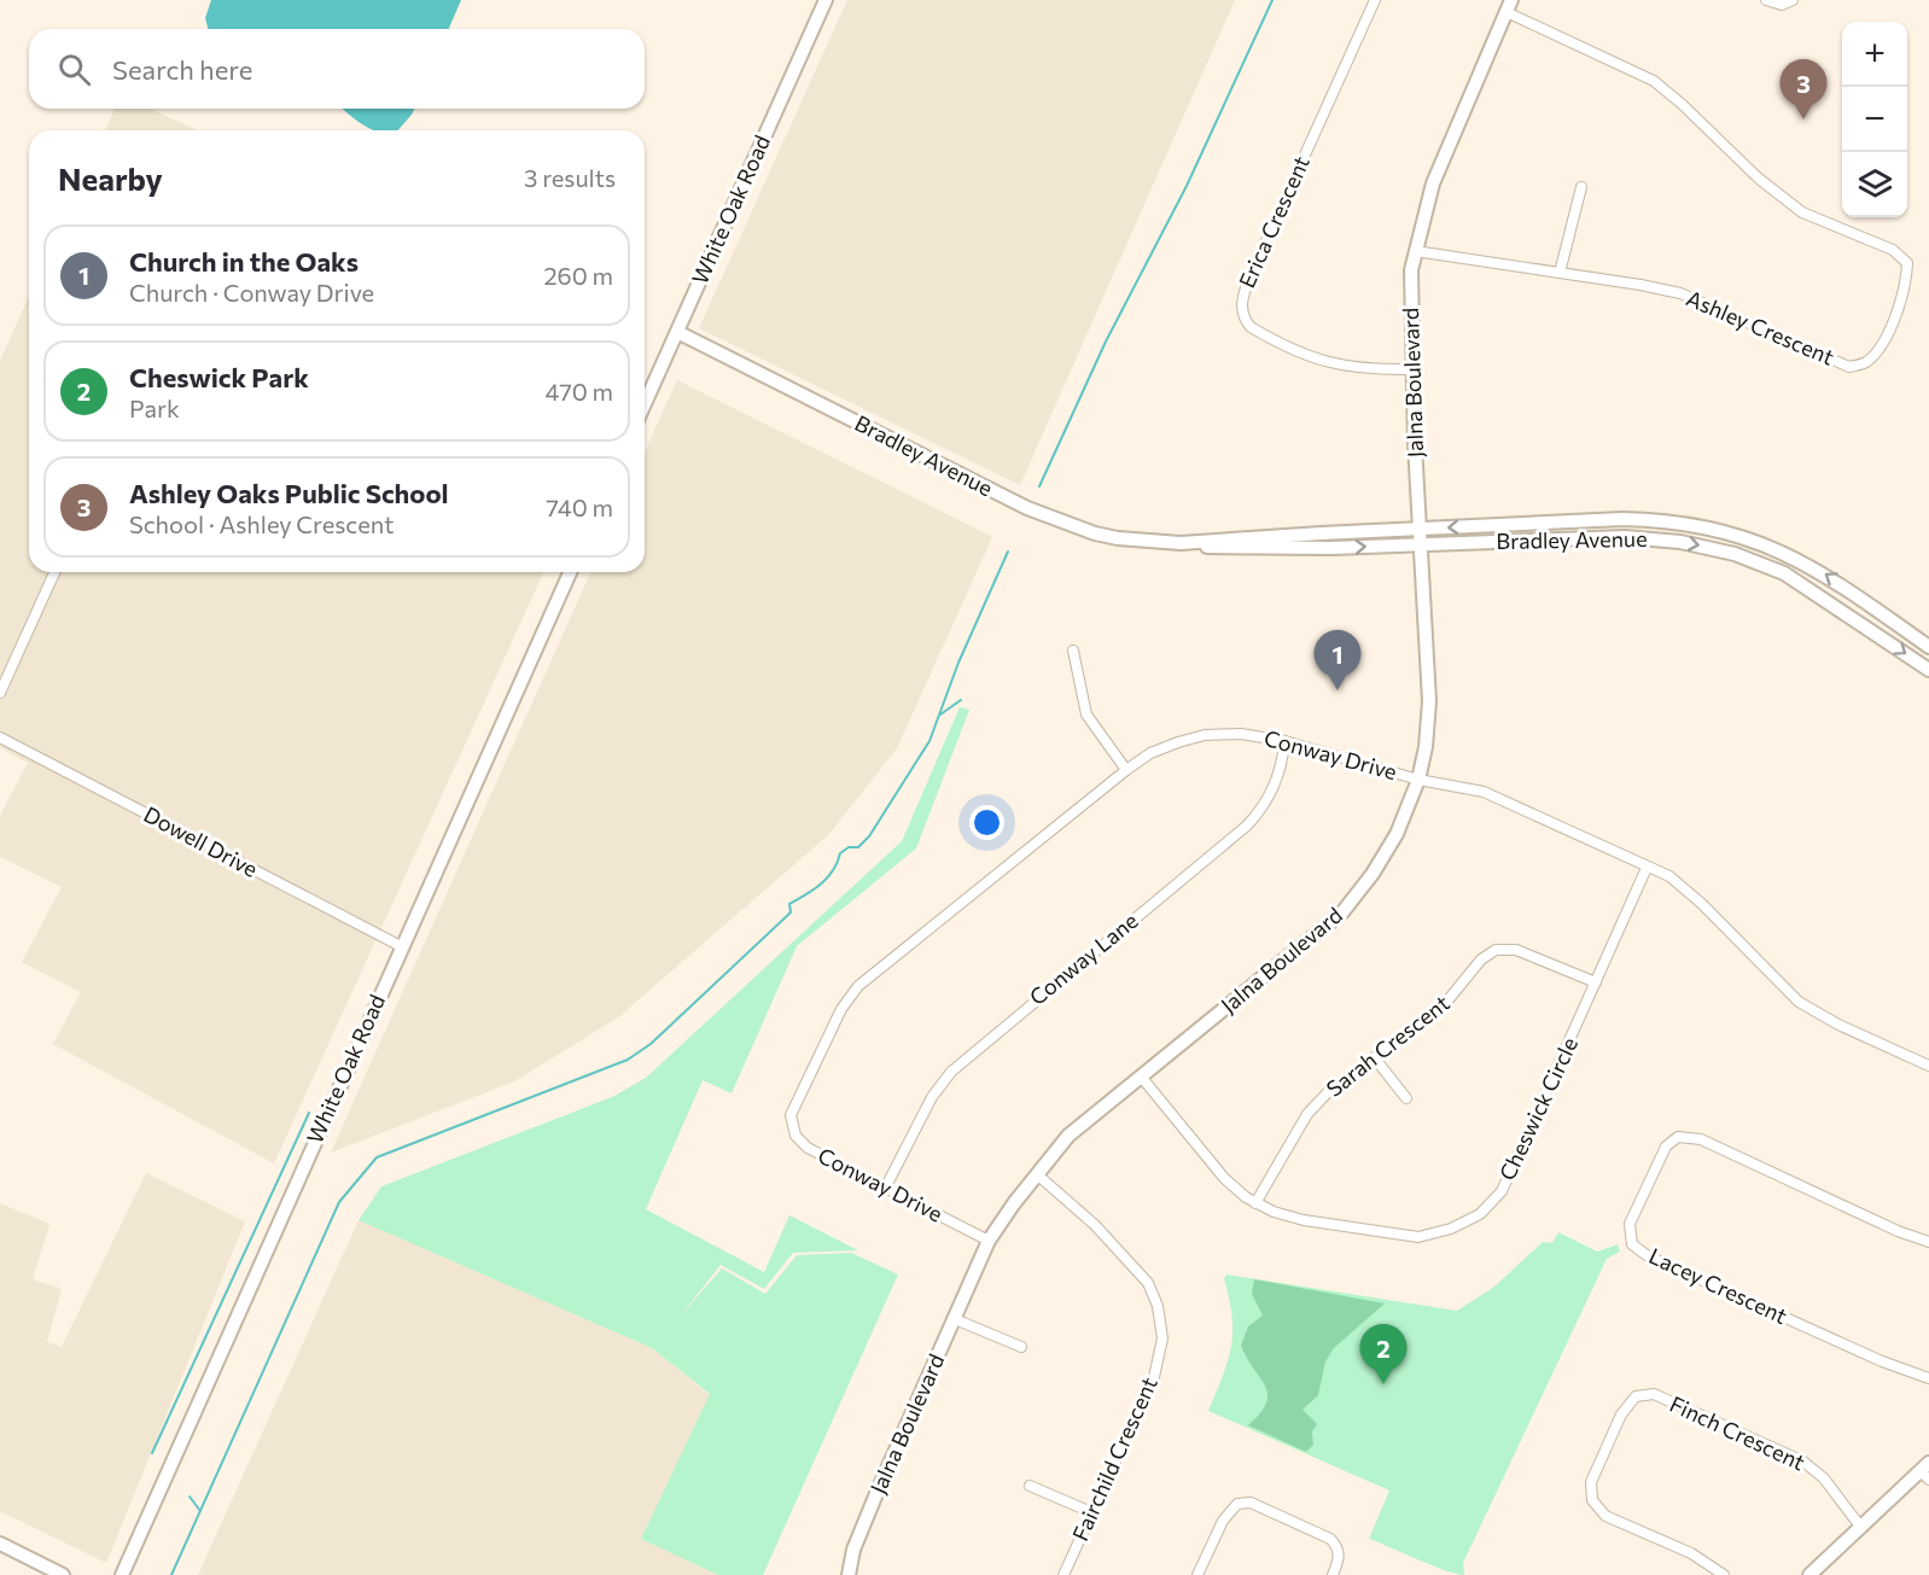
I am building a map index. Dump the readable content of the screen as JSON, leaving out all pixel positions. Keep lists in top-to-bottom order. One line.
{"streets":{"street":["White Oak Road","Erica Crescent","Ashley Crescent","Jalna Boulevard","Bradley Avenue","Conway Drive","Dowell Drive","Conway Lane","Sarah Crescent","Cheswick Circle","Lacey Crescent","Finch Crescent","Fairchild Crescent"]},"crossings":[["White Oak Road","Bradley Avenue"],["White Oak Road","Dowell Drive"],["Erica Crescent","Jalna Boulevard"],["Ashley Crescent","Jalna Boulevard"],["Jalna Boulevard","Bradley Avenue"],["Jalna Boulevard","Conway Drive"],["Jalna Boulevard","Cheswick Circle"],["Jalna Boulevard","Fairchild Crescent"],["Conway Drive","Conway Lane"],["Conway Drive","Cheswick Circle"],["Sarah Crescent","Cheswick Circle"]],"page":{"map_buttons":["+","−"],"search":"Search here","pins":["3","1","2"],"heading":["Nearby","3 results"],"list":[{"mark":"1","name":"Church in the Oaks","note":"Church · Conway Drive","value":"260 m"},{"mark":"2","name":"Cheswick Park","note":"Park","value":"470 m"},{"mark":"3","name":"Ashley Oaks Public School","note":"School · Ashley Crescent","value":"740 m"}]}}
